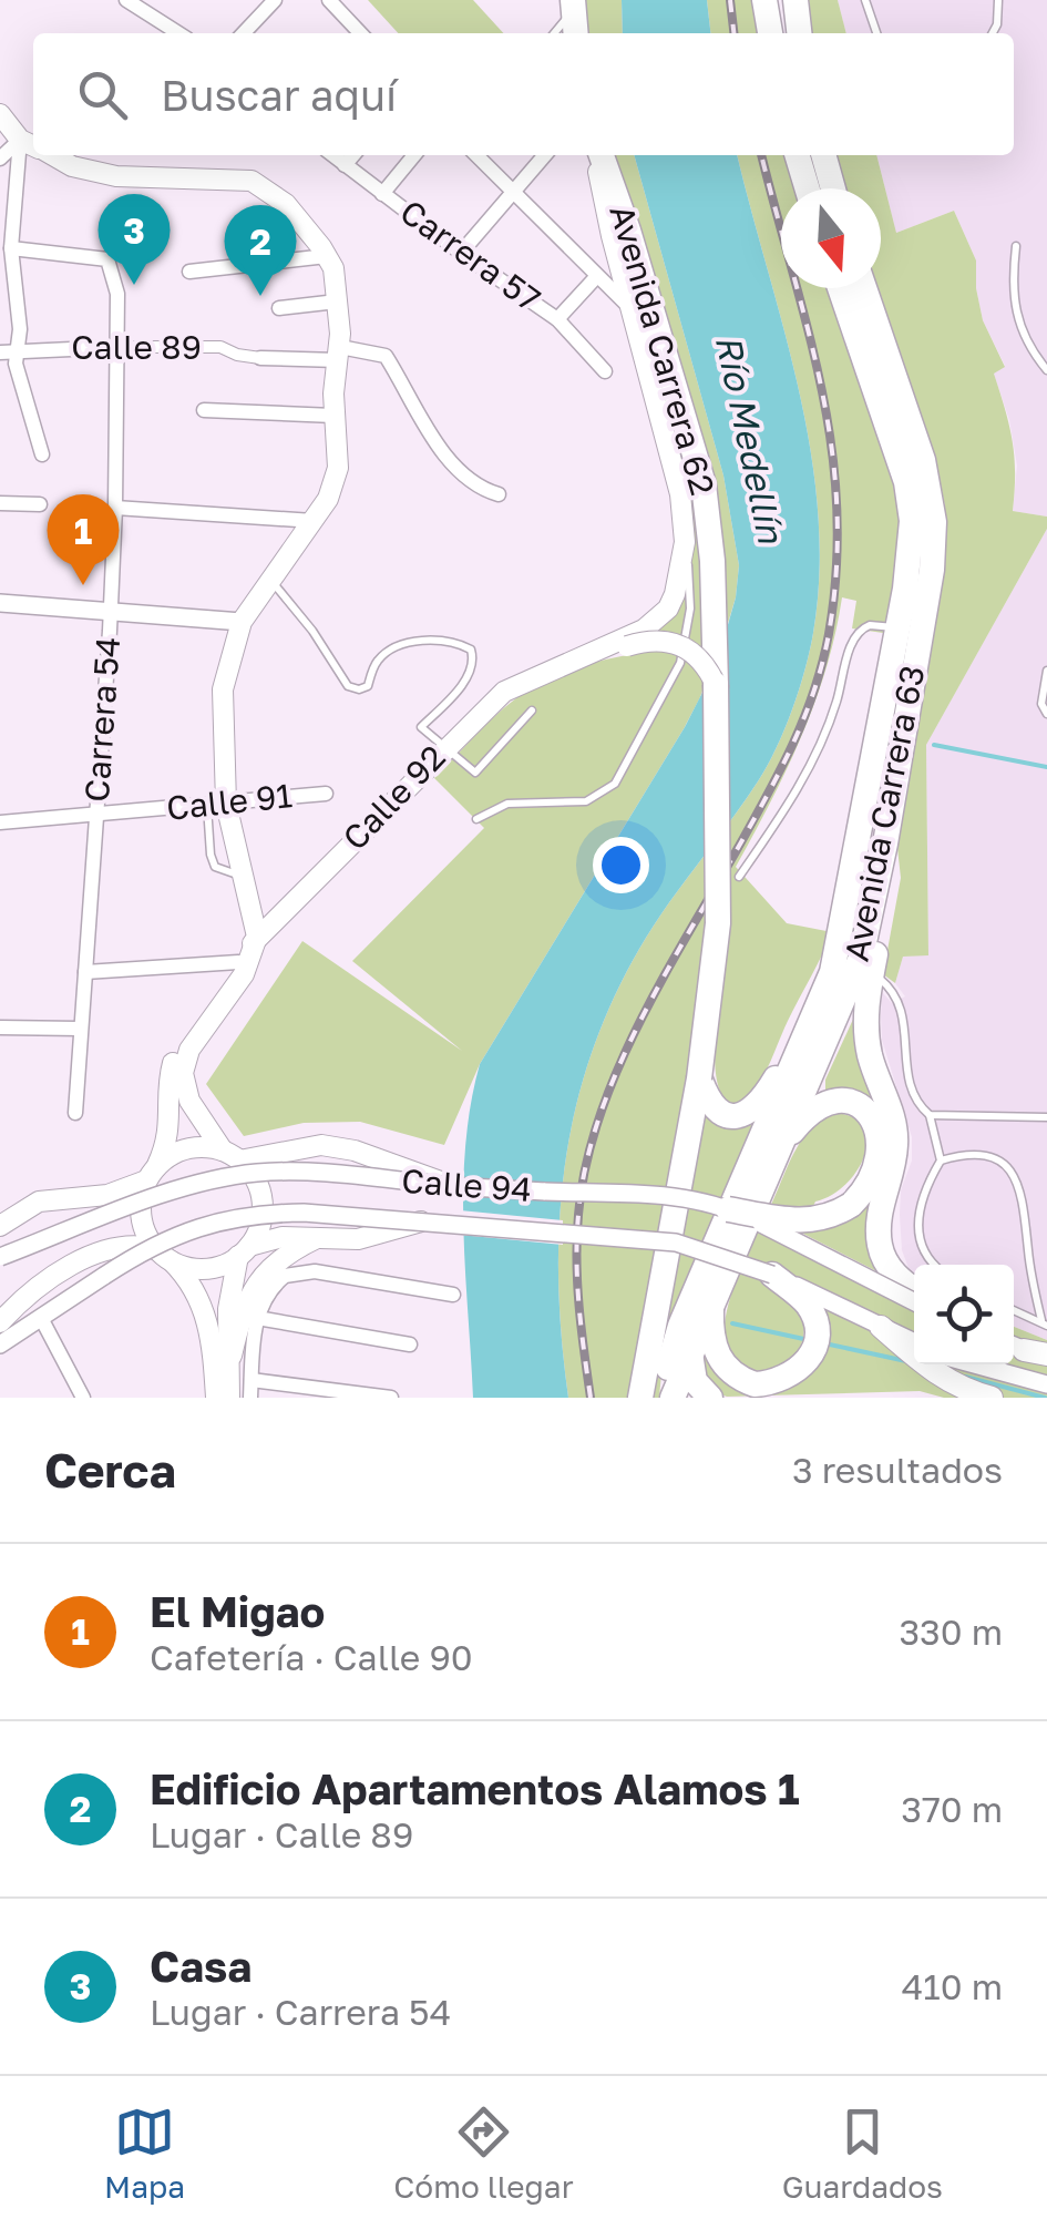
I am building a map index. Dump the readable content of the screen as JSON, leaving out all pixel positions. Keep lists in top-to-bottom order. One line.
{"streets":{"highway":["Avenida Carrera 62","Avenida Carrera 63"],"main road":["Calle 92"],"street":["Carrera 57","Calle 89","Carrera 54","Calle 91","Calle 94"]},"crossings":[["Calle 89","Carrera 54"],["Avenida Carrera 62","Calle 92"],["Carrera 54","Calle 91"]],"water":["Río Medellín"],"north":"bottom","page":{"search":"Buscar aquí","pins":["3","2","1"],"heading":["Cerca","3 resultados"],"list":[{"mark":"1","name":"El Migao","note":"Cafetería · Calle 90","value":"330 m"},{"mark":"2","name":"Edificio Apartamentos Alamos 1","note":"Lugar · Calle 89","value":"370 m"},{"mark":"3","name":"Casa","note":"Lugar · Carrera 54","value":"410 m"}],"nav":["Mapa","Cómo llegar","Guardados"]}}
